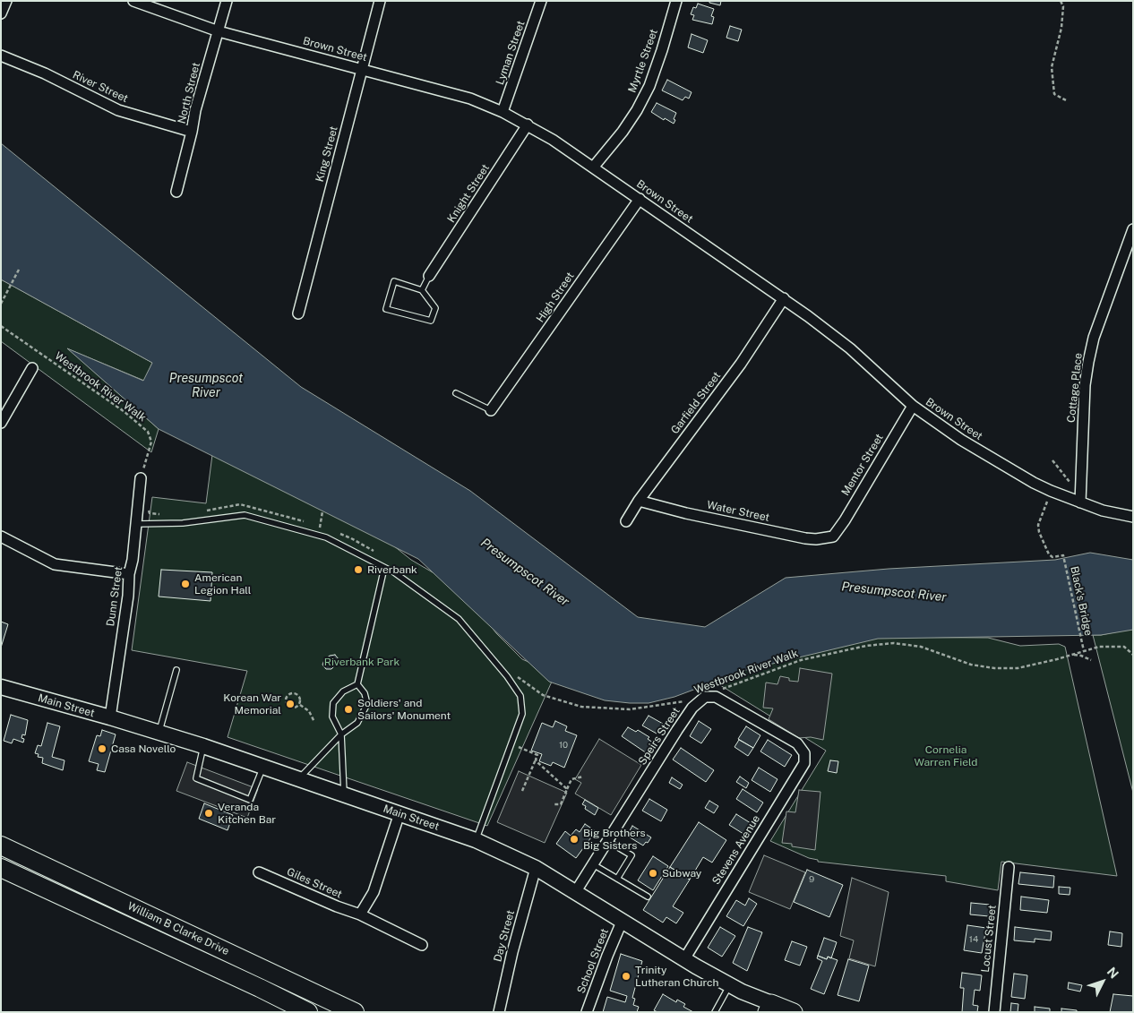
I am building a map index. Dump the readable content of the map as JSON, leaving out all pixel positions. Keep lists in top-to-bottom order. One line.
{"streets":{"highway":["William B Clarke Drive"],"main road":["Main Street"],"street":["Brown Street","Lyman Street","Myrtle Street","River Street","North Street","King Street","Knight Street","High Street","Cottage Place","Garfield Street","Mentor Street","Water Street","Dunn Street","Speirs Street","Stevens Avenue","Giles Street","Day Street","Locust Street","School Street"],"path":["Westbrook River Walk","Black's Bridge"]},"crossings":[["Brown Street","Lyman Street"],["Brown Street","Myrtle Street"],["Brown Street","North Street"],["Brown Street","King Street"],["Brown Street","Knight Street"],["Brown Street","High Street"],["Brown Street","Cottage Place"],["Brown Street","Garfield Street"],["Brown Street","Mentor Street"],["Brown Street","Black's Bridge"],["River Street","North Street"],["Westbrook River Walk","Dunn Street"],["Westbrook River Walk","Black's Bridge"],["Westbrook River Walk","Speirs Street"],["Westbrook River Walk","Stevens Avenue"],["Garfield Street","Water Street"],["Mentor Street","Water Street"],["Dunn Street","Main Street"],["Main Street","Speirs Street"],["Main Street","Stevens Avenue"],["Main Street","Day Street"],["Main Street","School Street"],["Speirs Street","Stevens Avenue"]],"water":["Presumpscot River"],"parks":["Riverbank Park","Cornelia Warren Field"],"places":["Riverbank","American Legion Hall","Korean War Memorial","Soldiers' and Sailors' Monument","Casa Novello","Veranda Kitchen Bar","Big Brothers Big Sisters","Subway","Trinity Lutheran Church"],"house_numbers":["10","9","14"],"north":"top right"}
